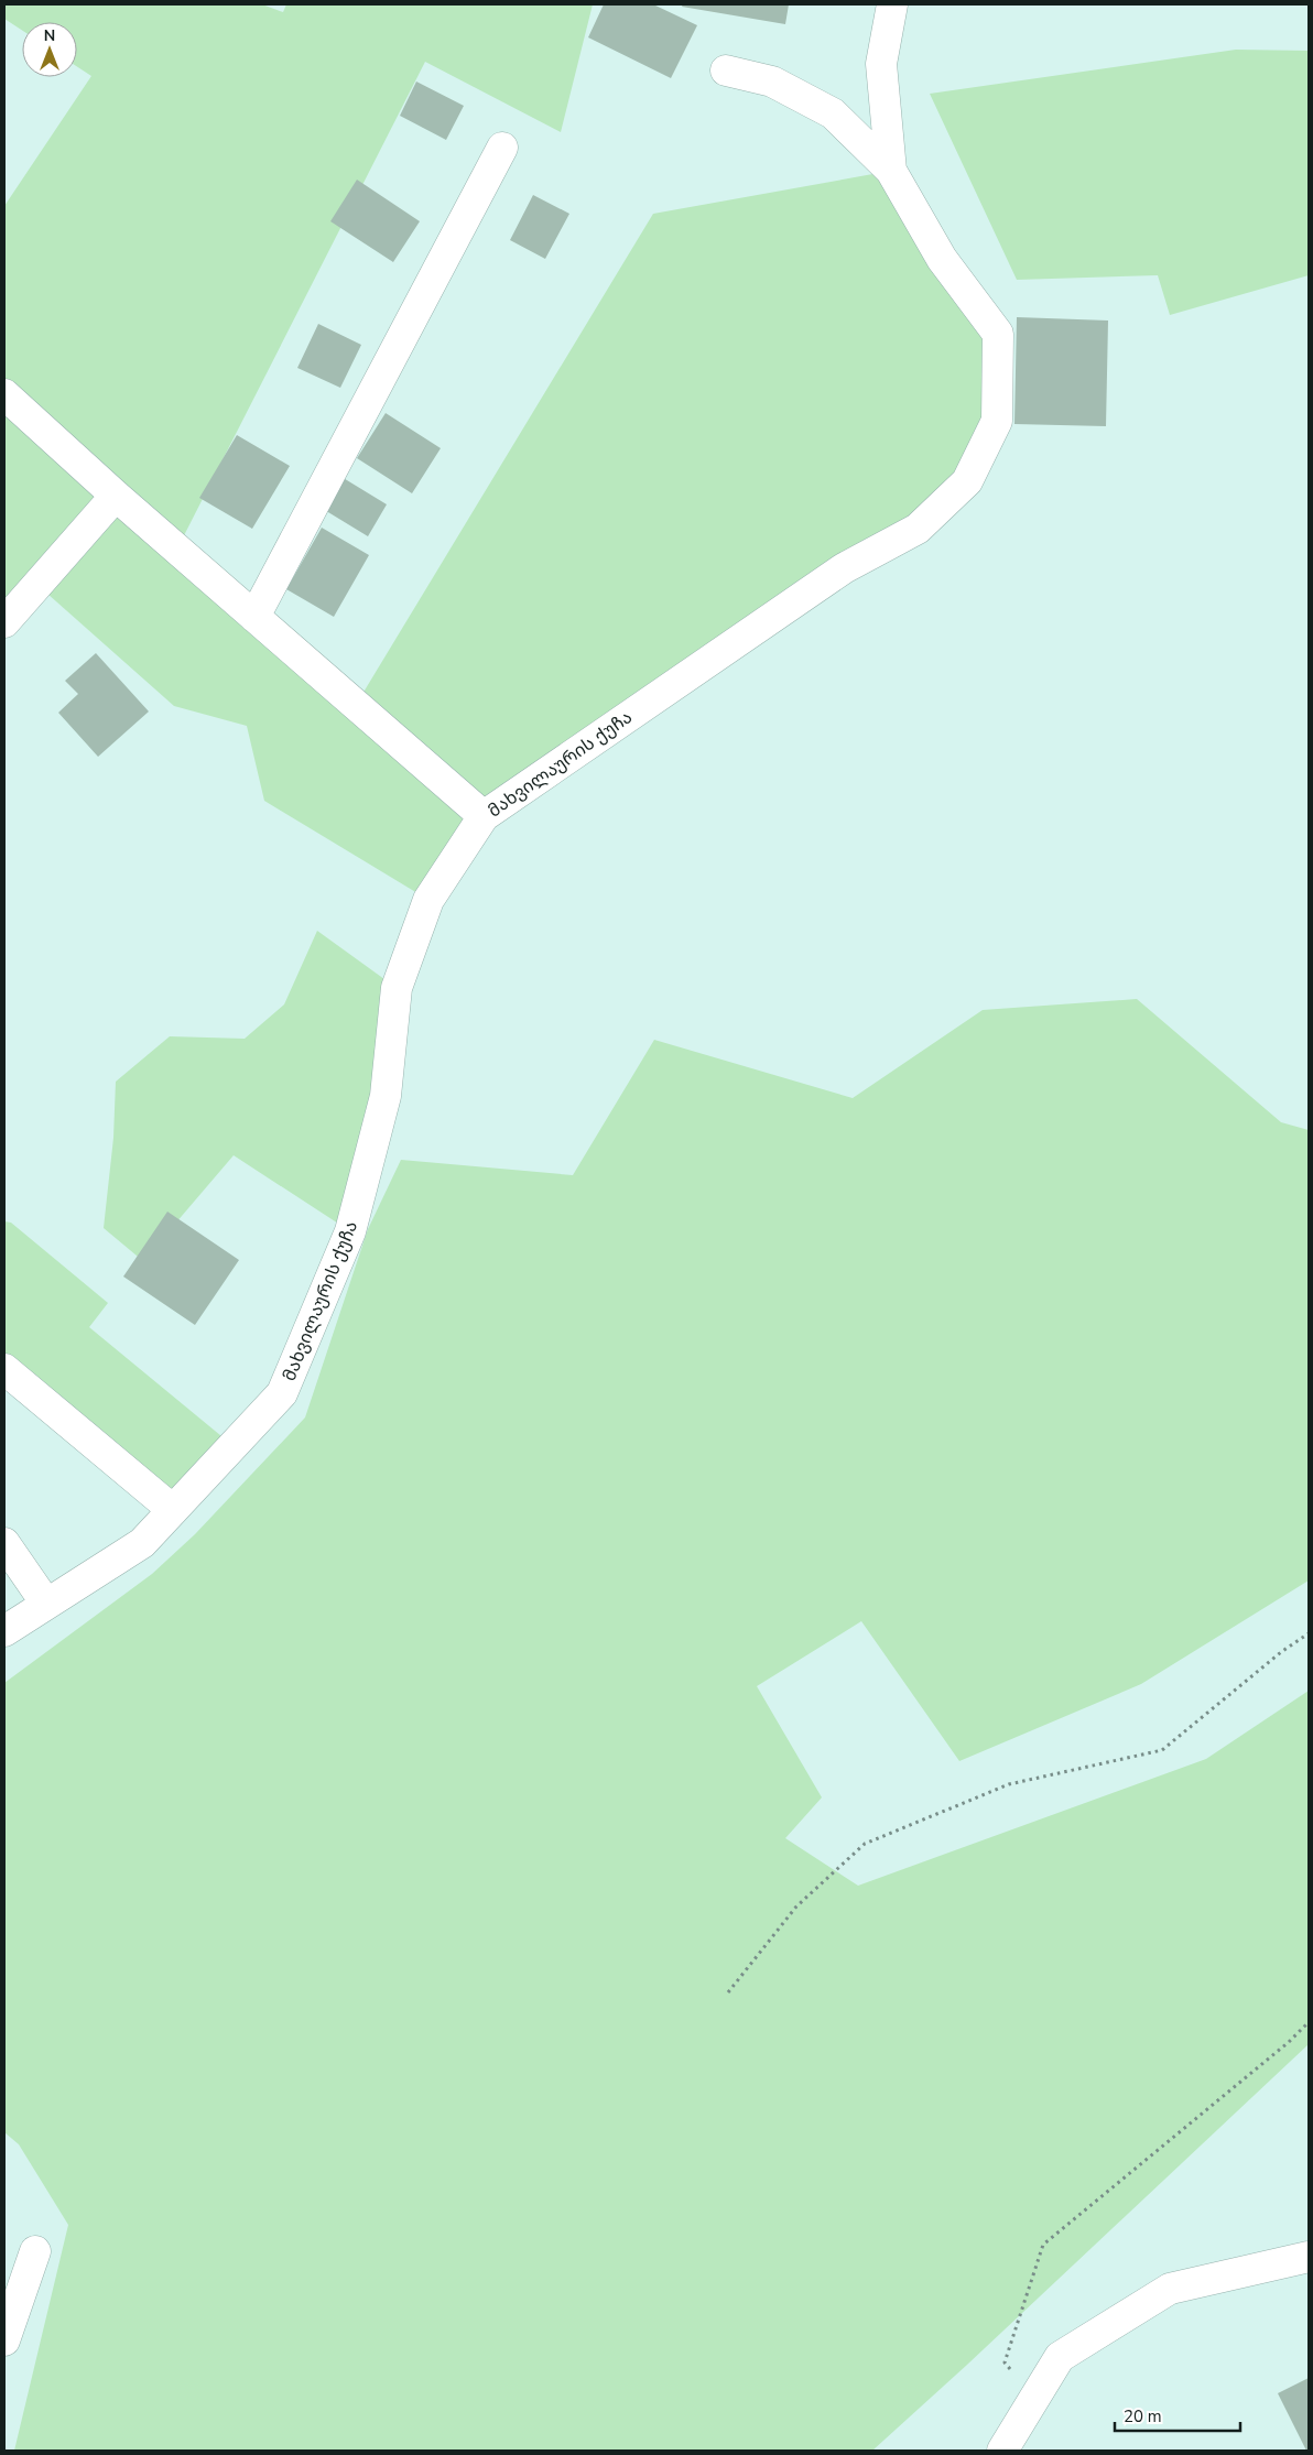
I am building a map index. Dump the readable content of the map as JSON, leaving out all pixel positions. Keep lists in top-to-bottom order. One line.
{"streets":{"street":["მახვილაურის ქუჩა"]},"scale_bar":"20 m","north":"top"}
